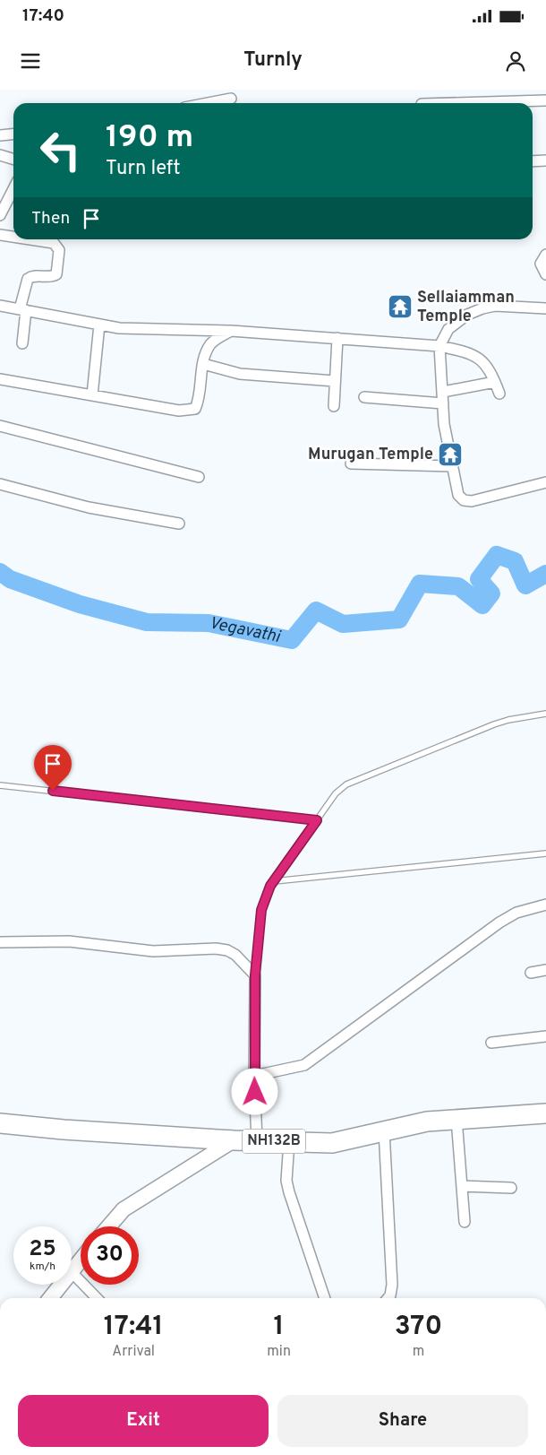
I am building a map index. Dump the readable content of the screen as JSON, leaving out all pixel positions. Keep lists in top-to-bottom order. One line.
{"streets":{"highway":["NH132B"]},"water":["Vegavathi"],"places":{"temple":["Sellaiamman Temple","Murugan Temple"]},"page":{"status":"17:40","header":"Turnly","turn":["190 m","Turn left"],"then":"Then","speed":"25 km/h","limit":"30","eta":["17:41","Arrival","1","min","370","m"],"buttons":["Exit","Share"]}}
